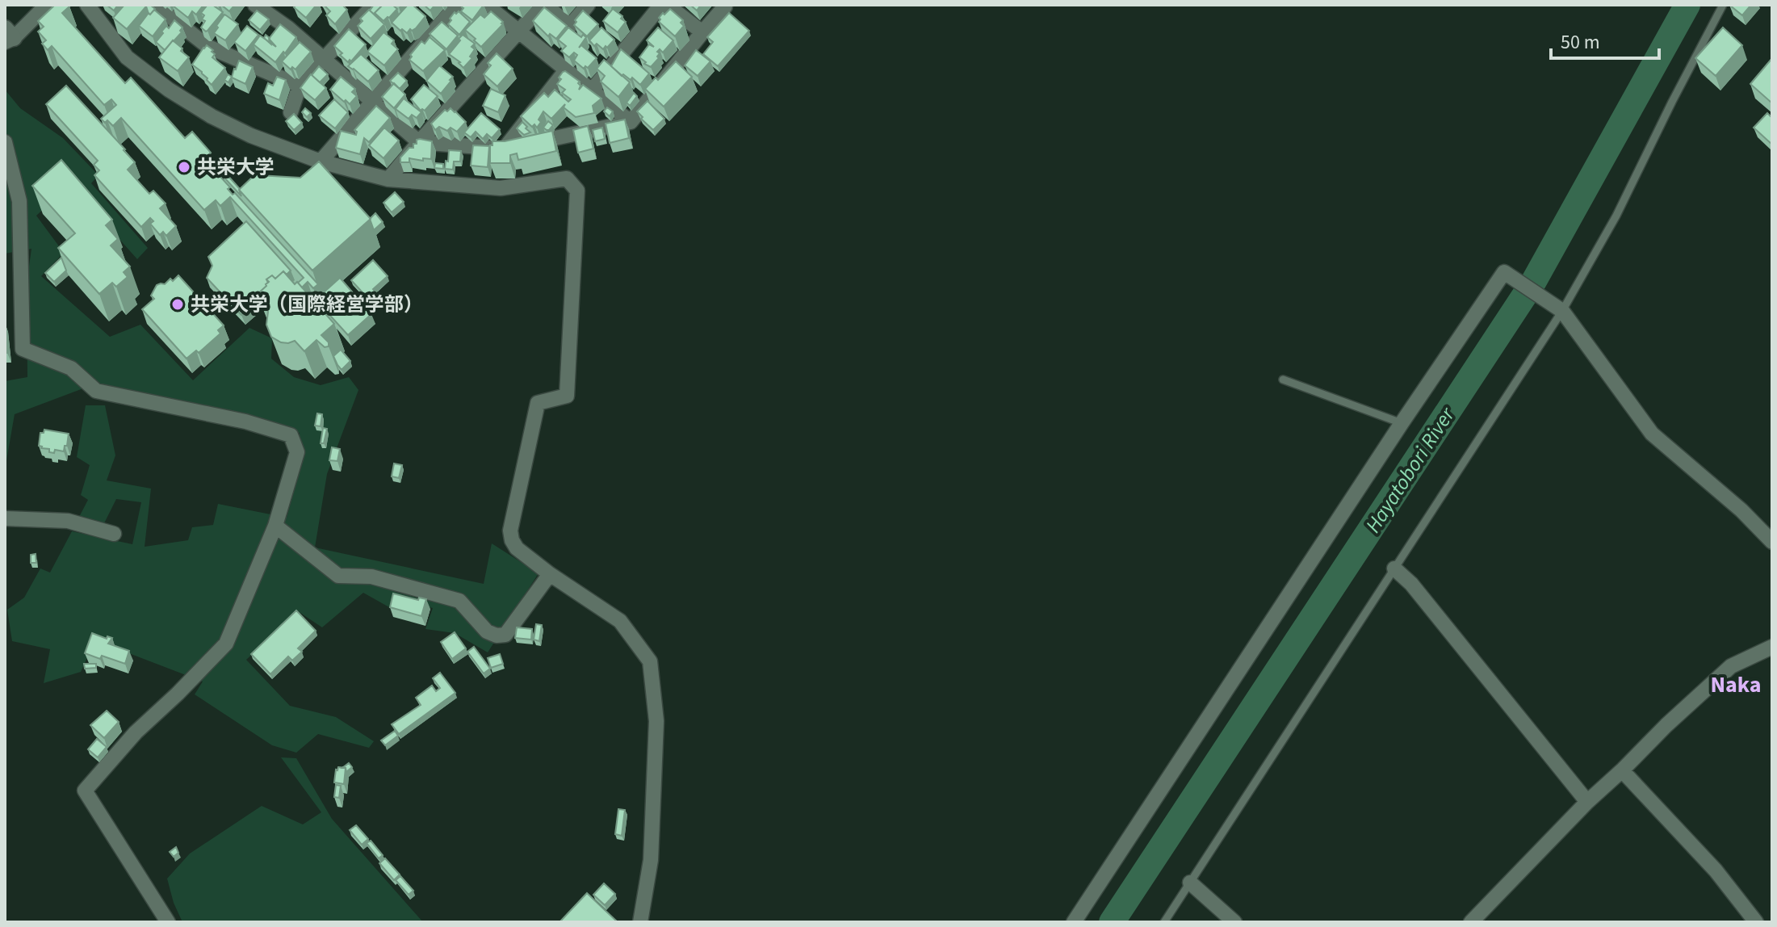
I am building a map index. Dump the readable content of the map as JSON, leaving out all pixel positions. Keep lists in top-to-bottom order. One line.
{"districts":["Naka"],"water":["Hayatobori River"],"places":["共栄大学","共栄大学（国際経営学部）"],"scale_bar":"50 m"}
